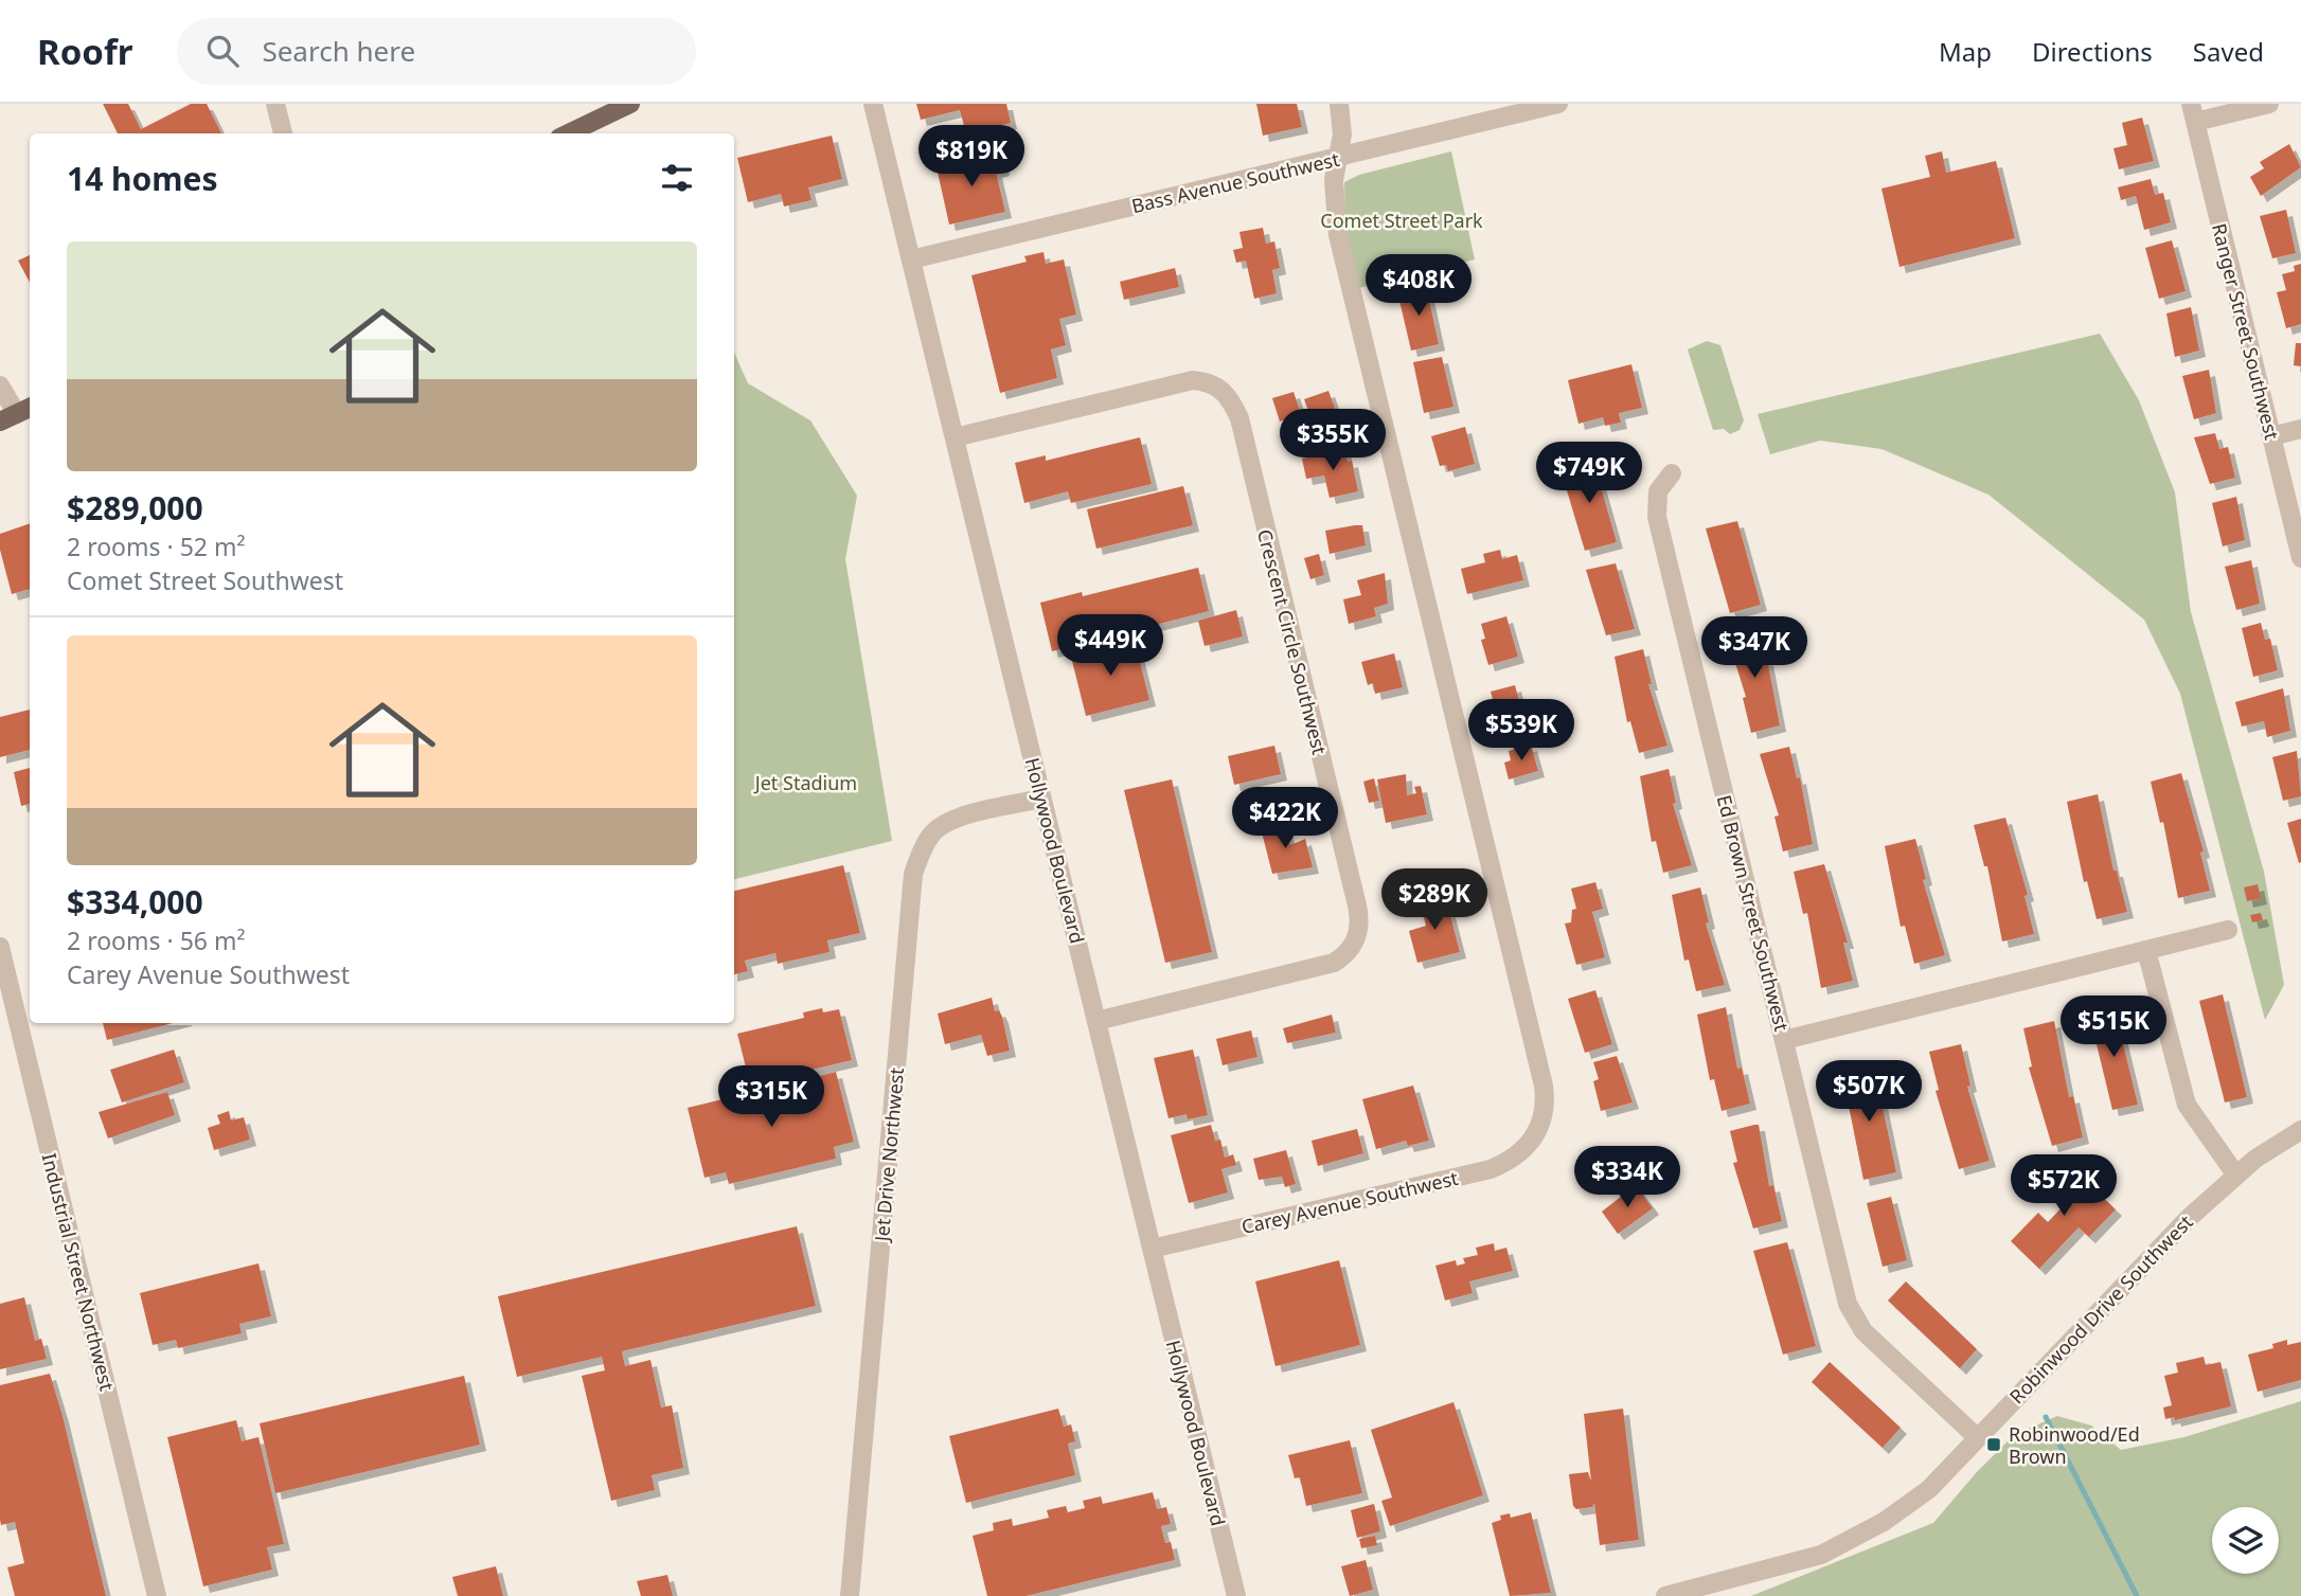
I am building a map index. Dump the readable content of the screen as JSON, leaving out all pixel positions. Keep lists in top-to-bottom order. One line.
{"streets":{"street":["Bass Avenue Southwest","Ranger Street Southwest","Crescent Circle Southwest","Hollywood Boulevard","Ed Brown Street Southwest","Jet Drive Northwest","Carey Avenue Southwest","Industrial Street Northwest","Robinwood Drive Southwest"]},"crossings":[["Bass Avenue Southwest","Hollywood Boulevard"],["Bass Avenue Southwest","Carey Avenue Southwest"],["Crescent Circle Southwest","Hollywood Boulevard"],["Hollywood Boulevard","Jet Drive Northwest"],["Hollywood Boulevard","Carey Avenue Southwest"],["Ed Brown Street Southwest","Robinwood Drive Southwest"]],"parks":["Comet Street Park","Jet Stadium"],"places":{"transit":["Robinwood/Ed Brown"]},"page":{"header":"Roofr","search":"Search here","nav":["Map","Directions","Saved"],"price":["$819K","$408K","$355K","$749K","$449K","$347K","$539K","$422K","$289K","$515K","$507K","$315K","$334K","$572K"],"heading":"14 homes","list":[{"name":"$289,000","note":"2 rooms · 52 m² · Comet Street Southwest"},{"name":"$334,000","note":"2 rooms · 56 m² · Carey Avenue Southwest"}]}}
